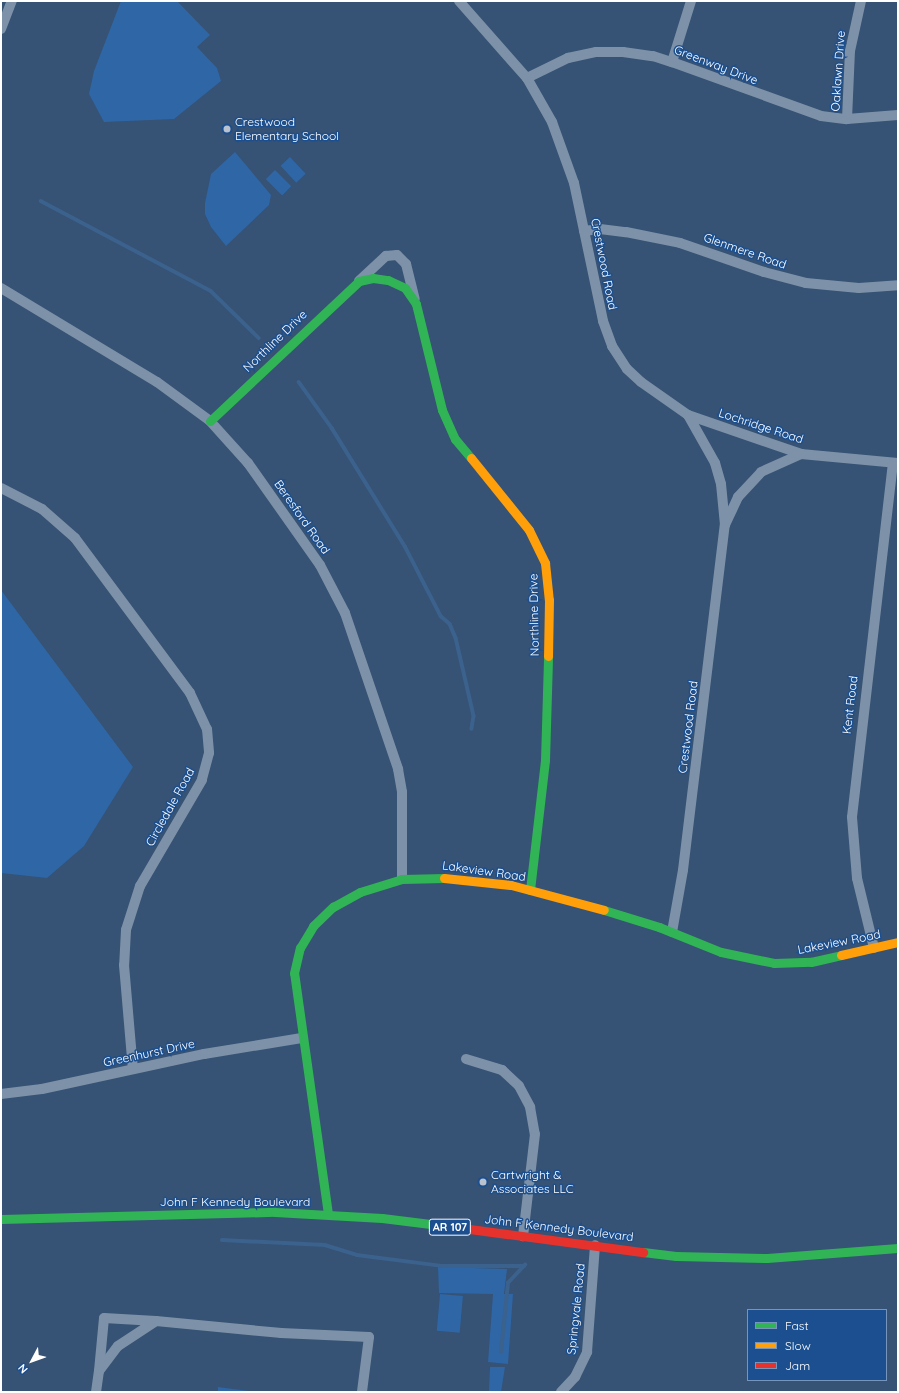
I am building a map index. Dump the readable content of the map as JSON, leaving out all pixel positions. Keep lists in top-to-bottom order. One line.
{"streets":{"street":["Greenway Drive","Oaklawn Drive","Glenmere Road","Crestwood Road","Northline Drive","Lochridge Road","Beresford Road","Kent Road","Circledale Road","Lakeview Road","Greenhurst Drive","John F Kennedy Boulevard","AR 107","Springvale Road"]},"crossings":[["Greenway Drive","Oaklawn Drive"],["Greenway Drive","Crestwood Road"],["Glenmere Road","Crestwood Road"],["Crestwood Road","Lochridge Road"],["Crestwood Road","Lakeview Road"],["Northline Drive","Beresford Road"],["Northline Drive","Lakeview Road"],["Lochridge Road","Kent Road"],["Beresford Road","Lakeview Road"],["Kent Road","Lakeview Road"],["Circledale Road","Greenhurst Drive"],["Lakeview Road","Greenhurst Drive"],["Lakeview Road","John F Kennedy Boulevard"],["John F Kennedy Boulevard","Springvale Road"]],"places":["Crestwood Elementary School","Cartwright & Associates LLC"],"legend":["Fast","Slow","Jam"],"north":"bottom left"}
